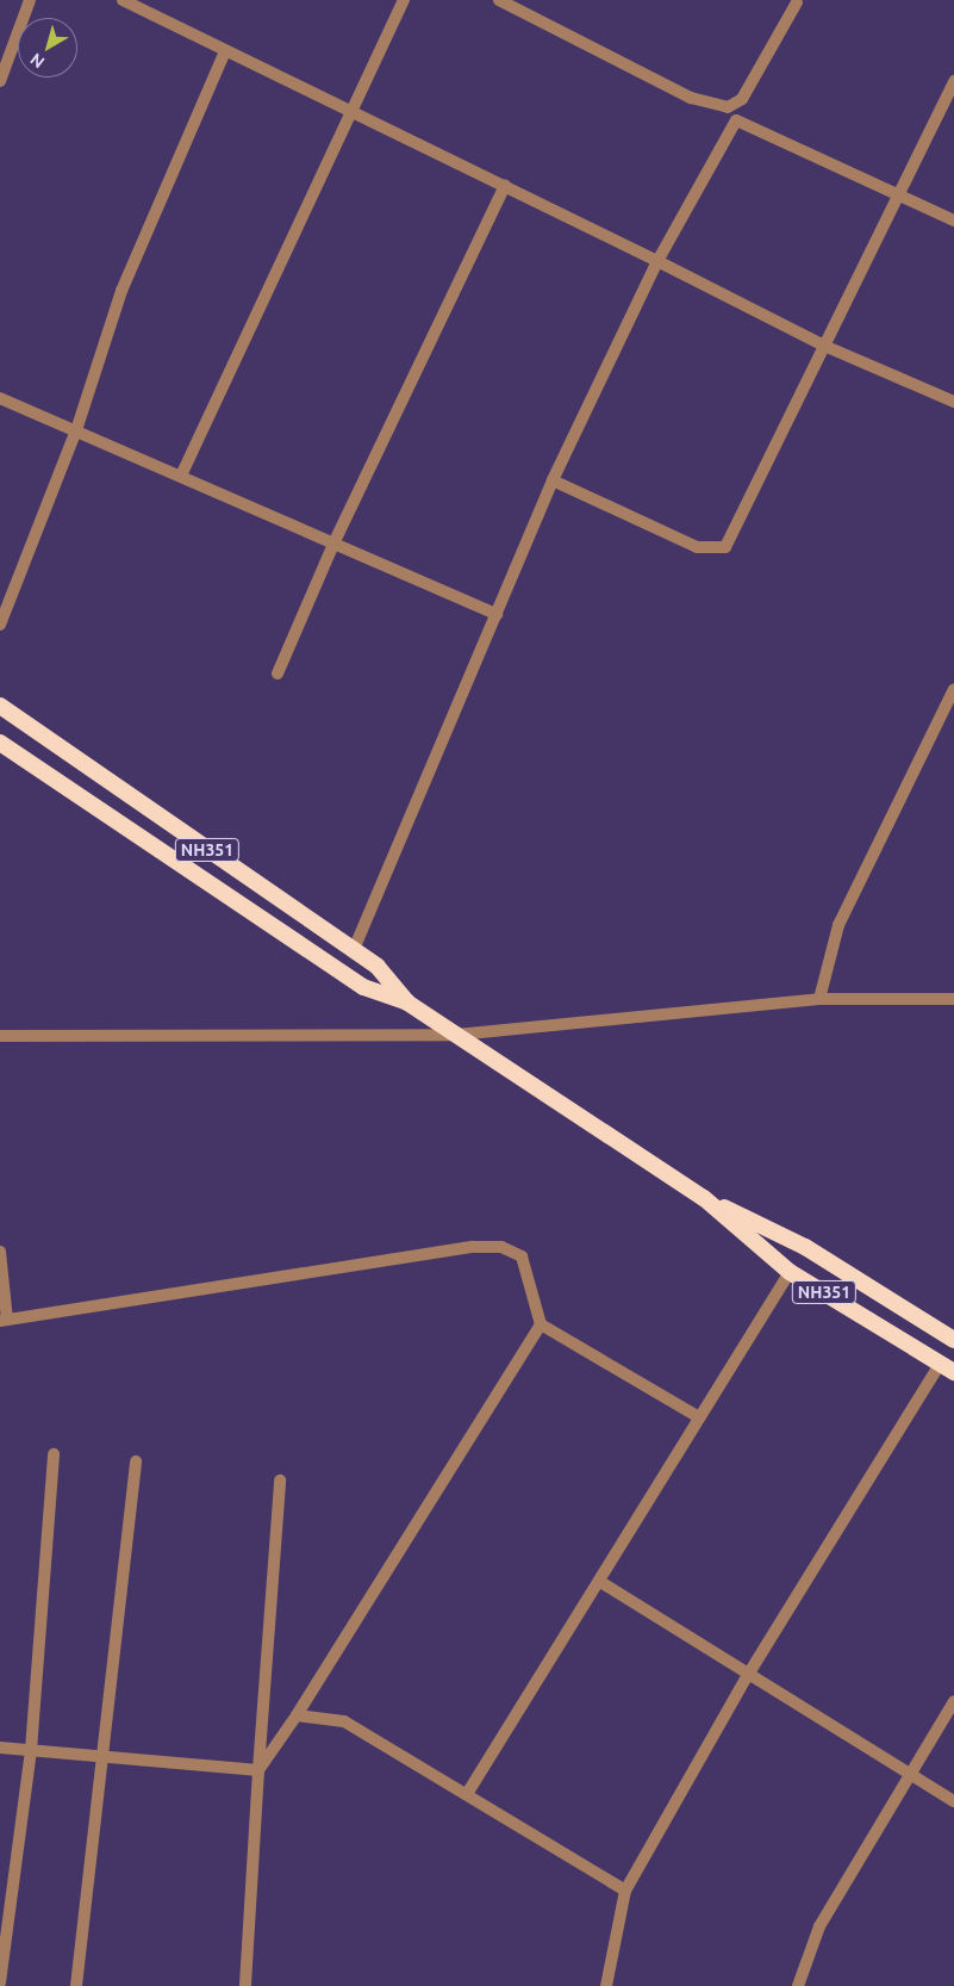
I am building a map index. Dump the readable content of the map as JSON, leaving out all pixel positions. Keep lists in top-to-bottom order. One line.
{"streets":{"highway":["NH351"]},"north":"bottom left"}
